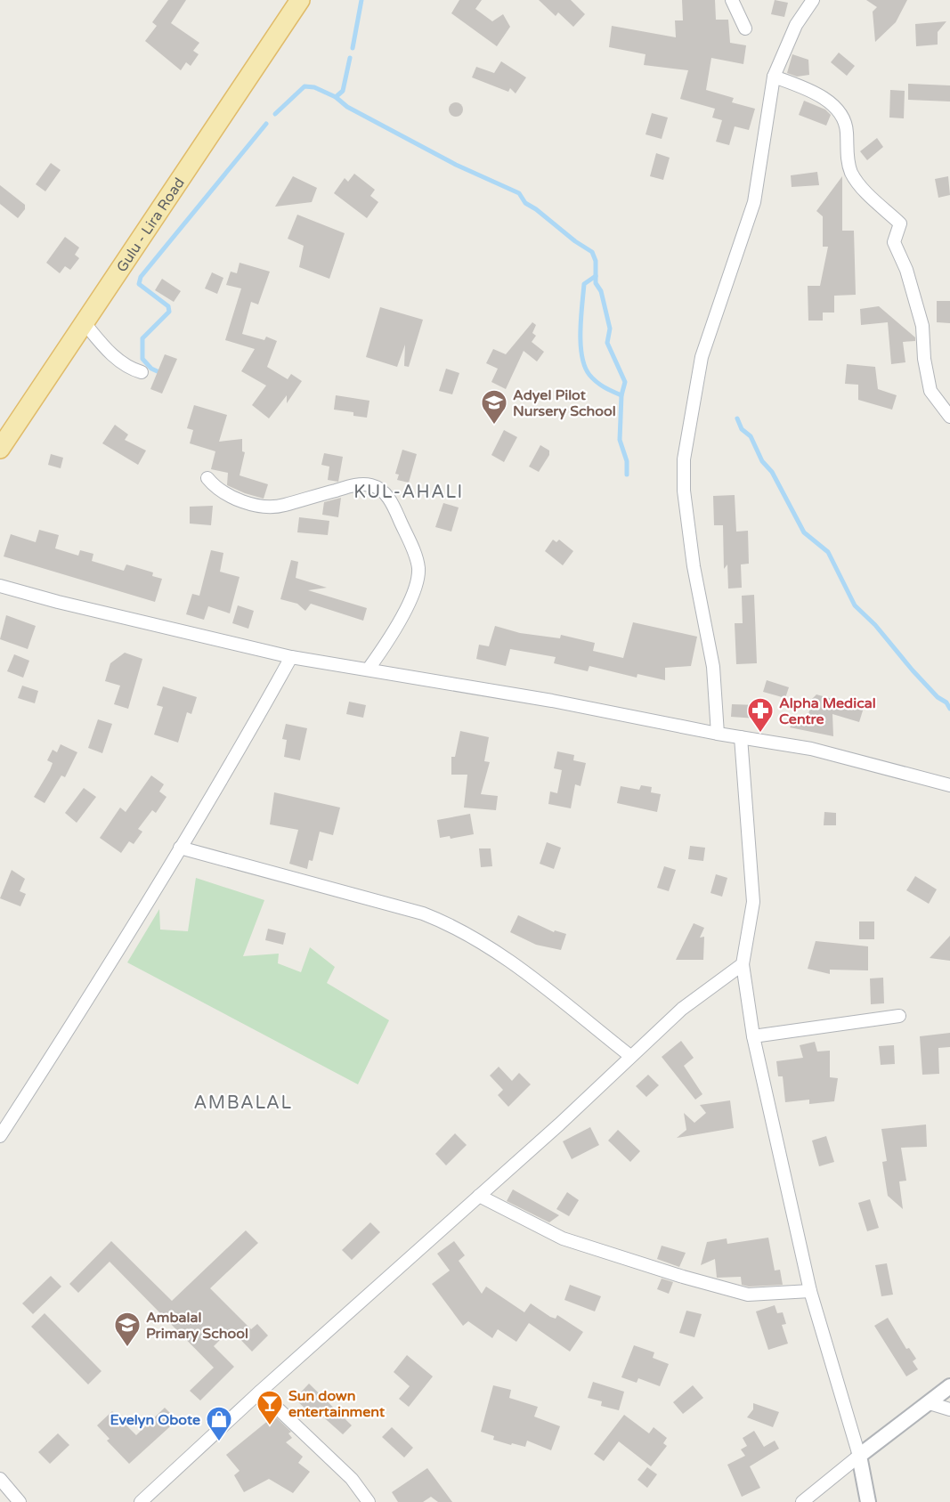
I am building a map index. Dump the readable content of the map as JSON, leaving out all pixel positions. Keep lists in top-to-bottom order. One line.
{"streets":{"main road":["Gulu - Lira Road"]},"districts":["KUL-AHALI","AMBALAL"],"places":{"school or university":["Adyel Pilot Nursery School","Ambalal Primary School"],"pharmacy":["Alpha Medical Centre"],"bar":["Sun down entertainment"],"shop":["Evelyn Obote"]}}
